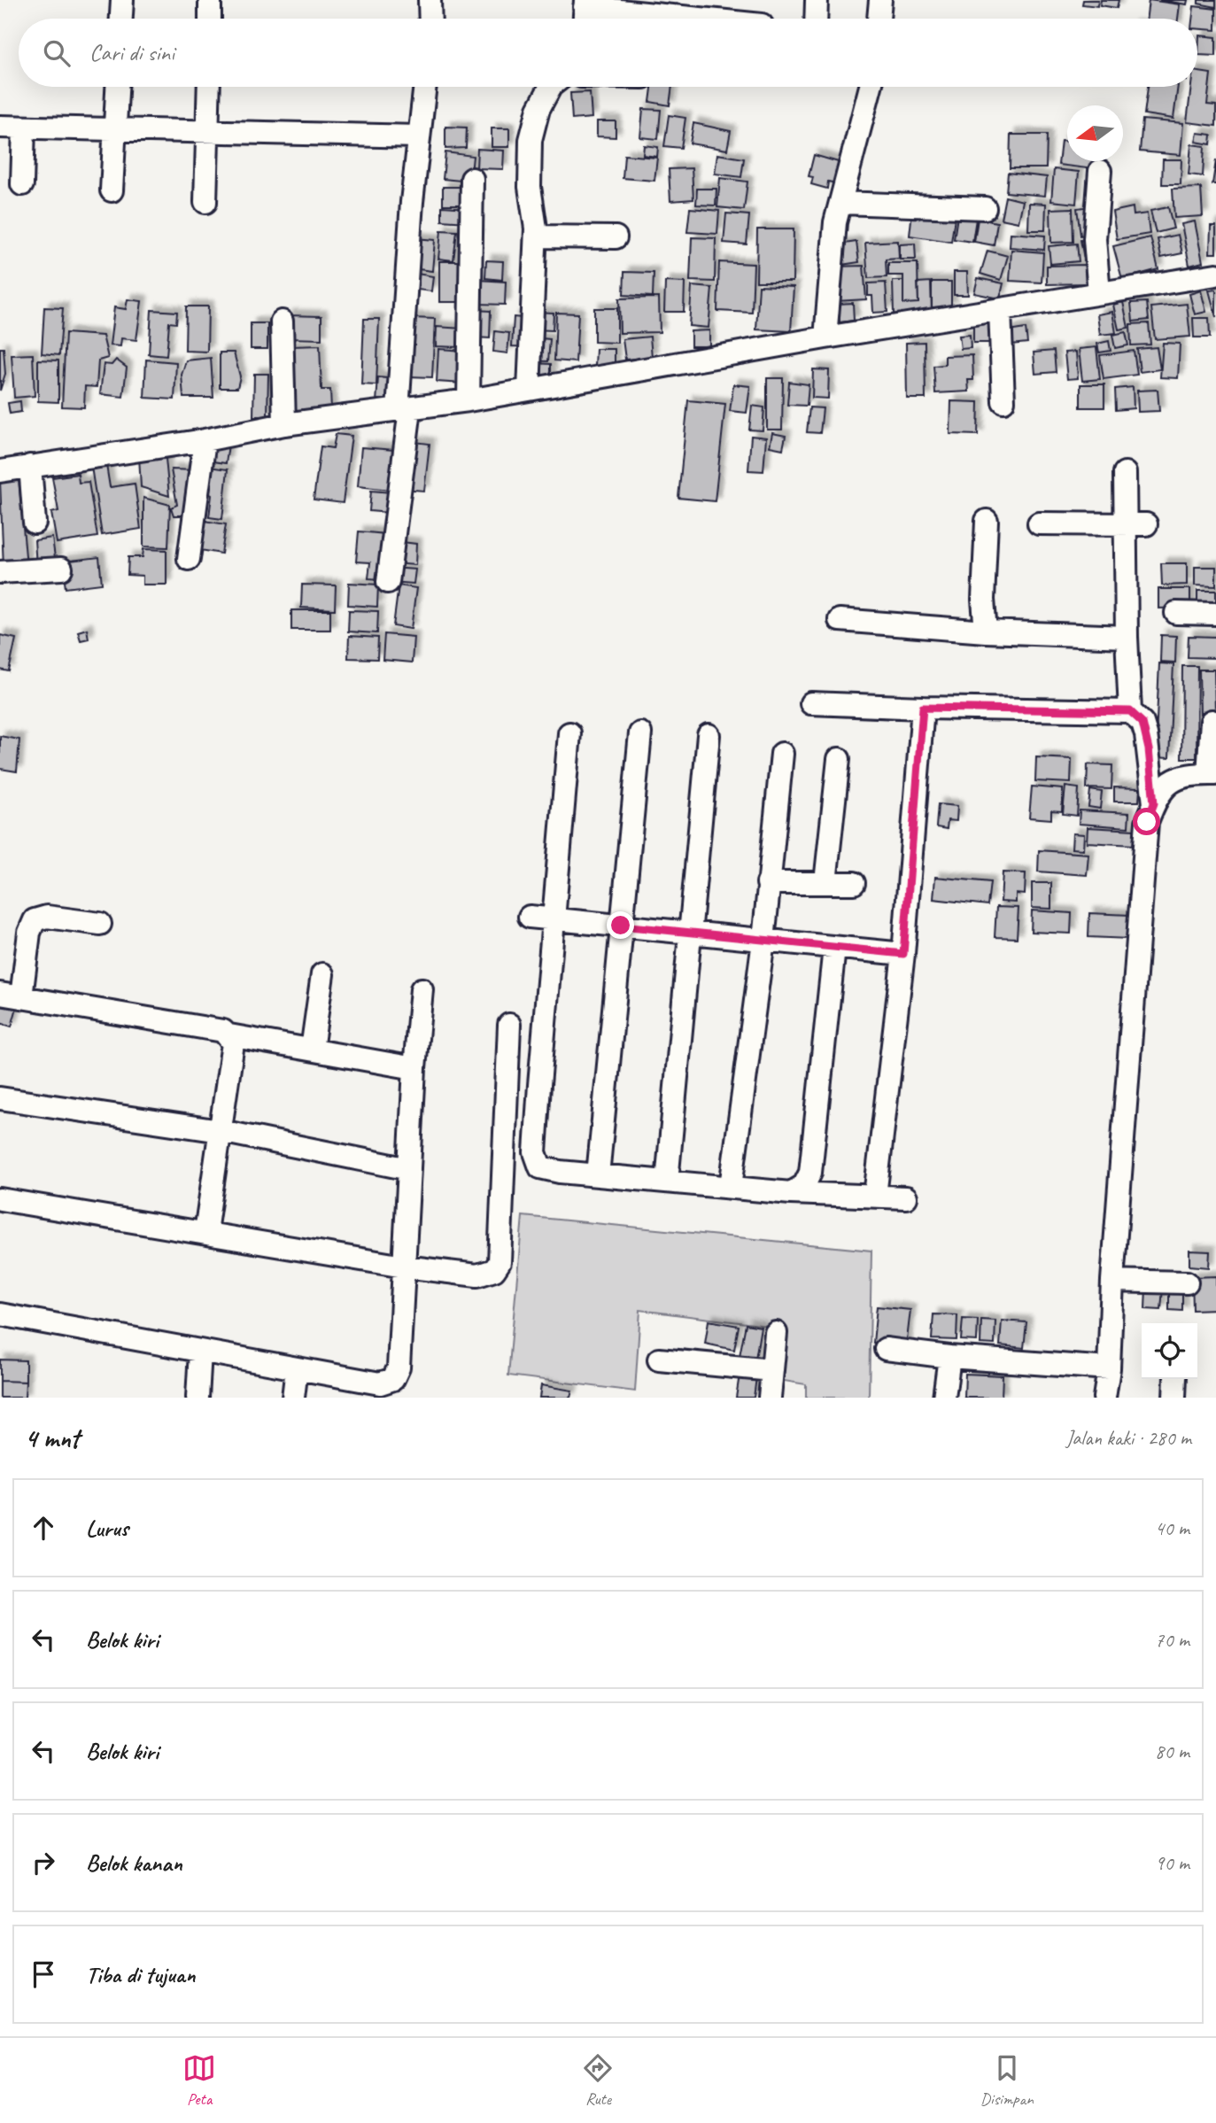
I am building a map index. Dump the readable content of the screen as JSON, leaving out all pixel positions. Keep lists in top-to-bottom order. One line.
{"north":"left","page":{"search":"Cari di sini","heading":["4 mnt","Jalan kaki · 280 m"],"list":[["Lurus","40 m"],["Belok kiri","70 m"],["Belok kiri","80 m"],["Belok kanan","90 m"],"Tiba di tujuan"],"nav":["Peta","Rute","Disimpan"]}}
